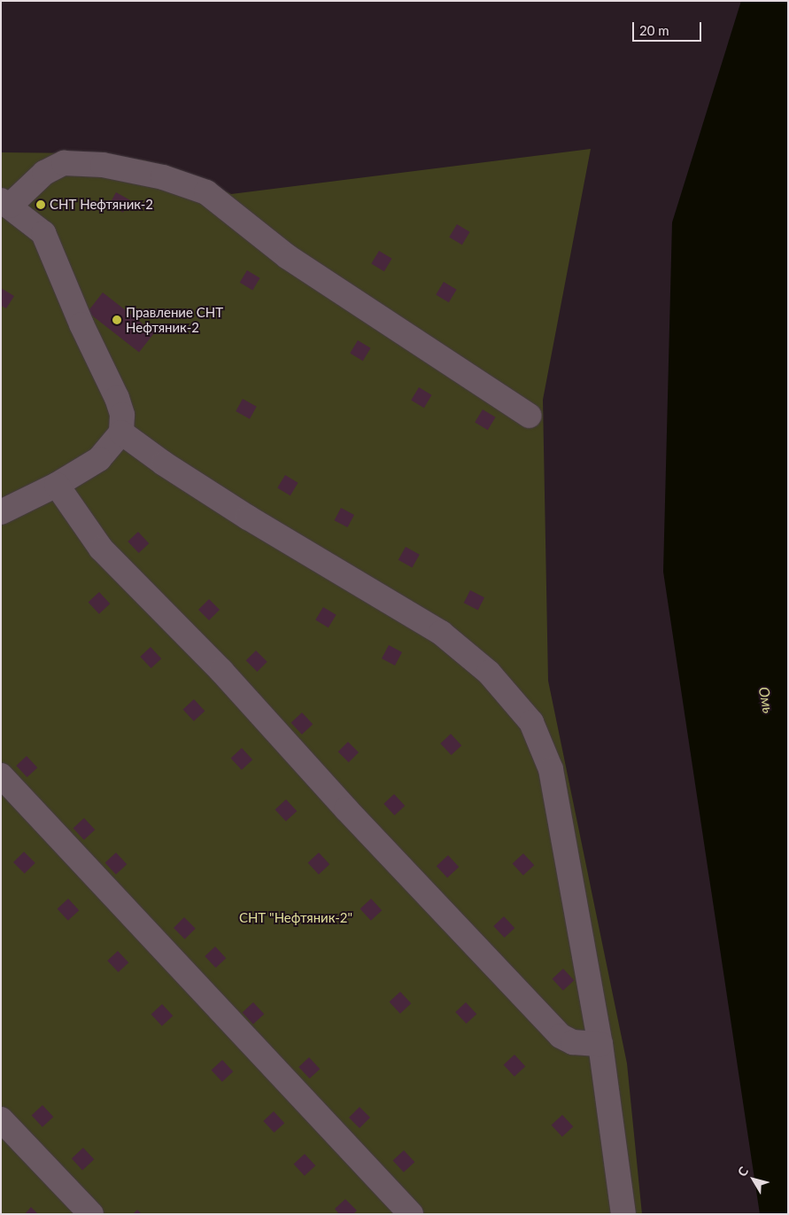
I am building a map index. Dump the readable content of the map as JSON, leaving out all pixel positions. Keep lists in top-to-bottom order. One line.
{"water":["Омь"],"parks":["СНТ \"Нефтяник-2\""],"places":["СНТ Нефтяник-2","Правление СНТ Нефтяник-2"],"scale_bar":"20 m","north":"top left"}
